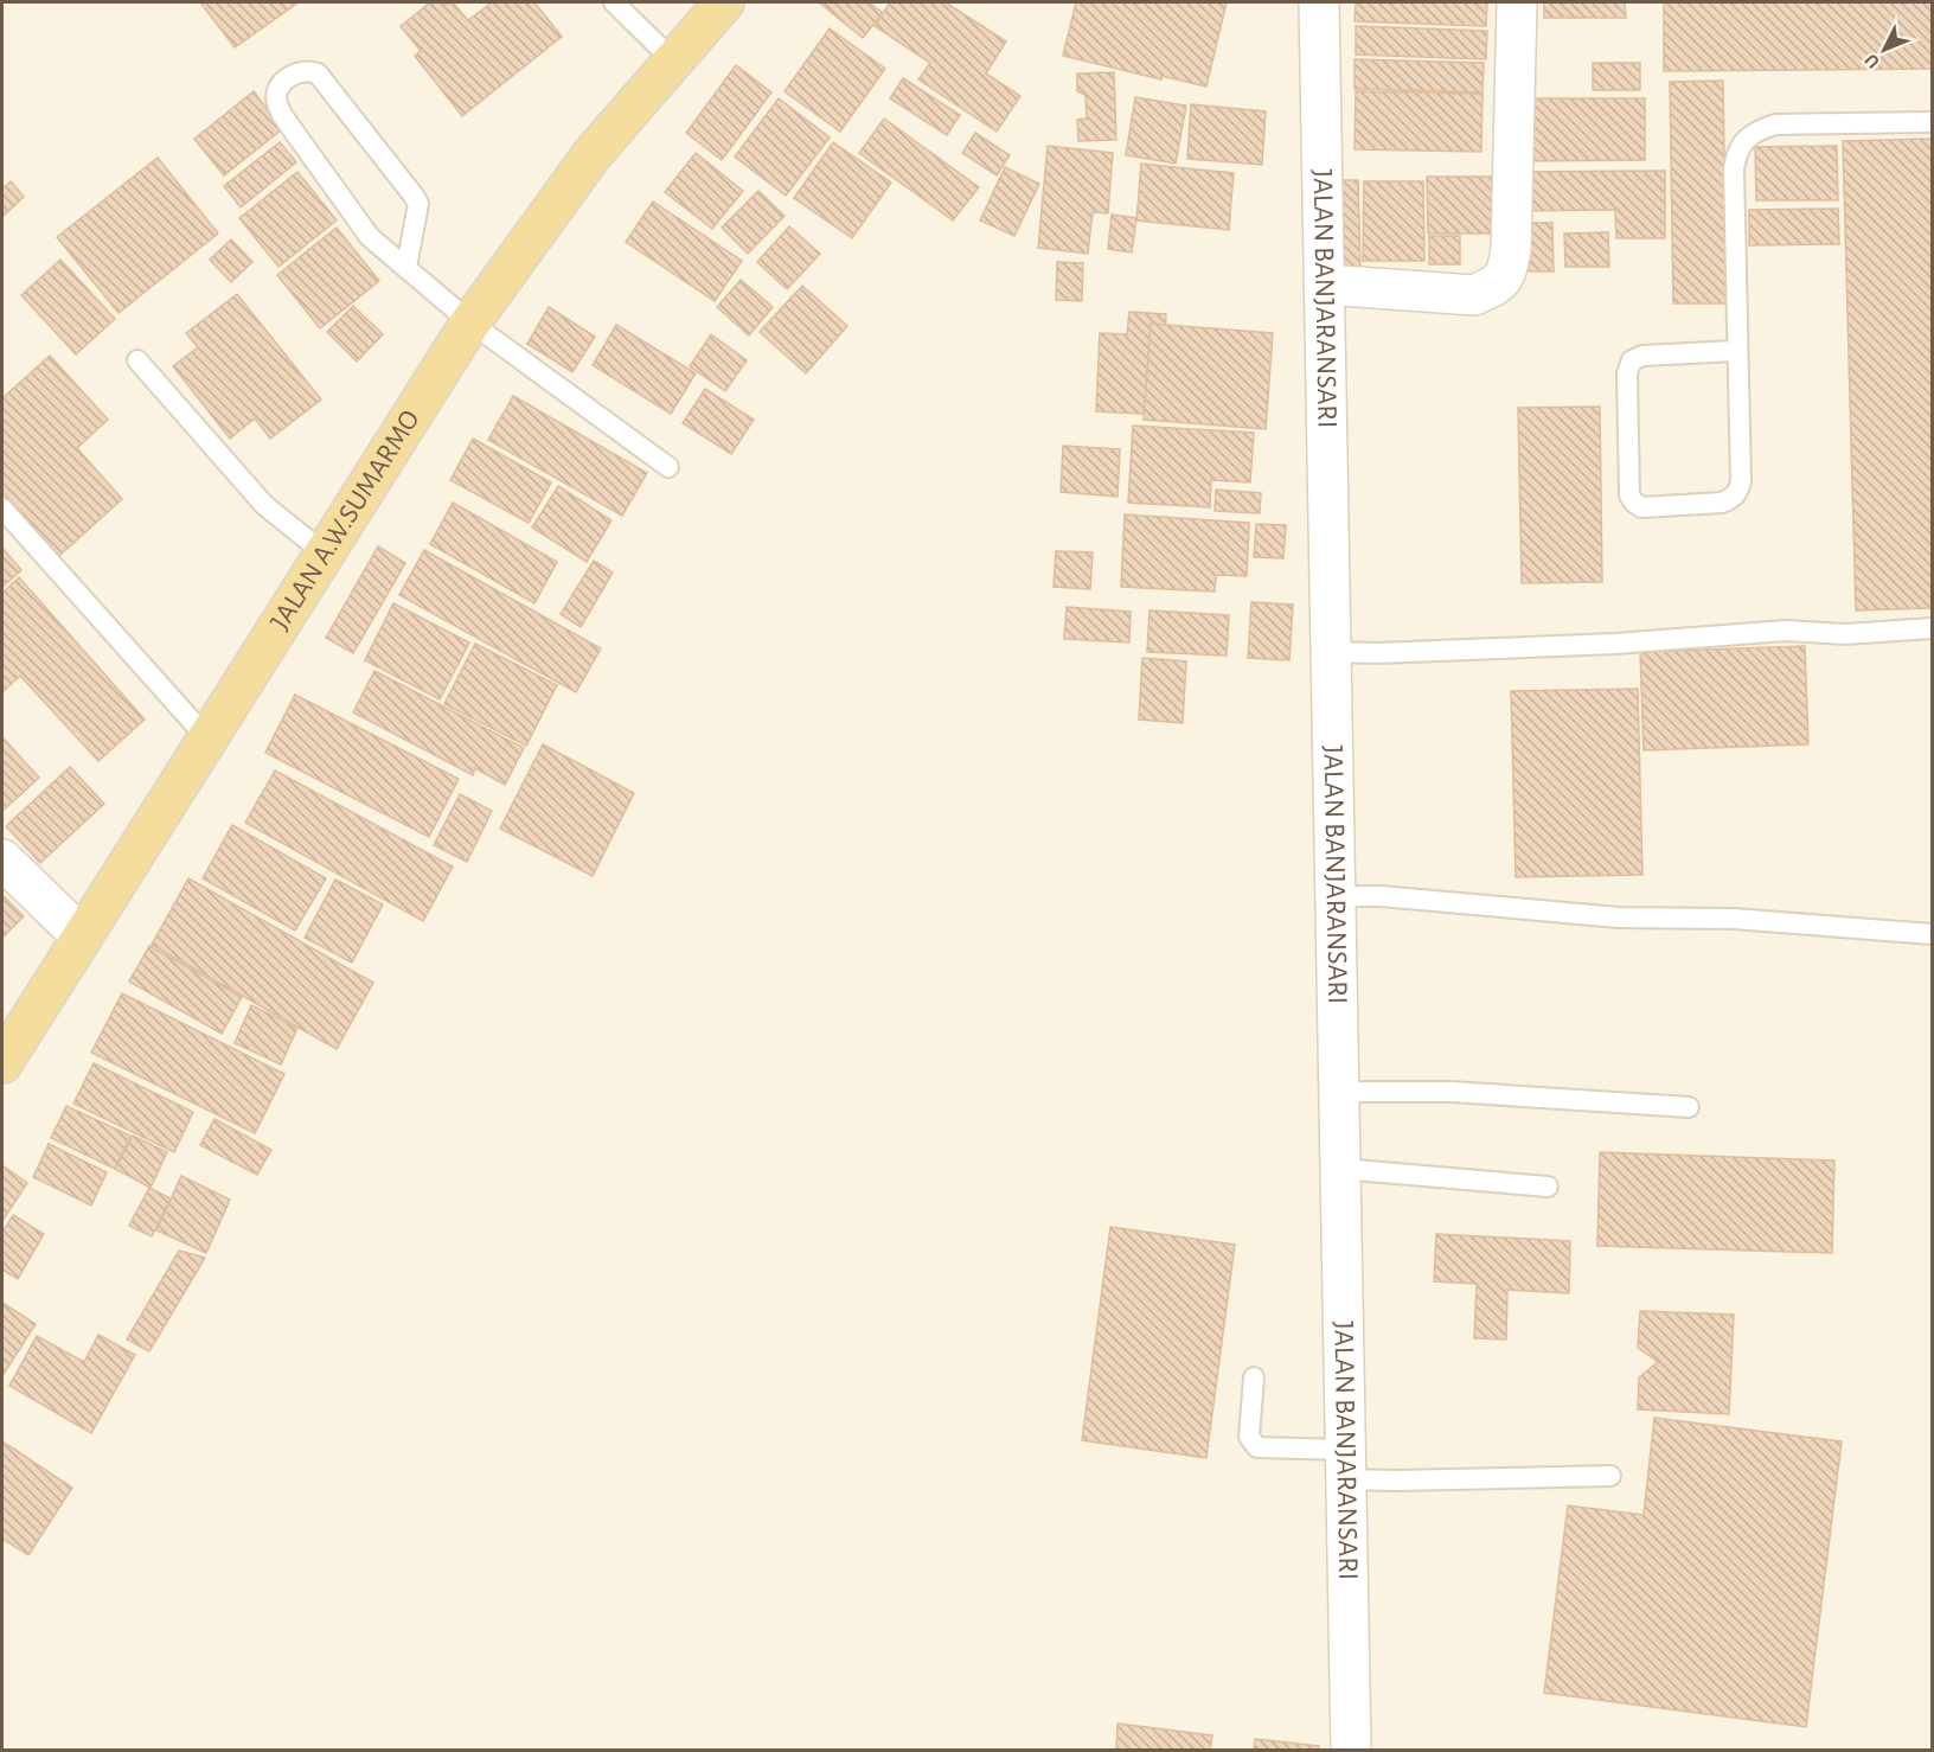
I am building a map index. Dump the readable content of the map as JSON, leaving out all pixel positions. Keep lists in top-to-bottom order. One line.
{"streets":{"main road":["JALAN A.W.SUMARMO"],"street":["JALAN BANJARANSARI"]},"north":"bottom left"}
